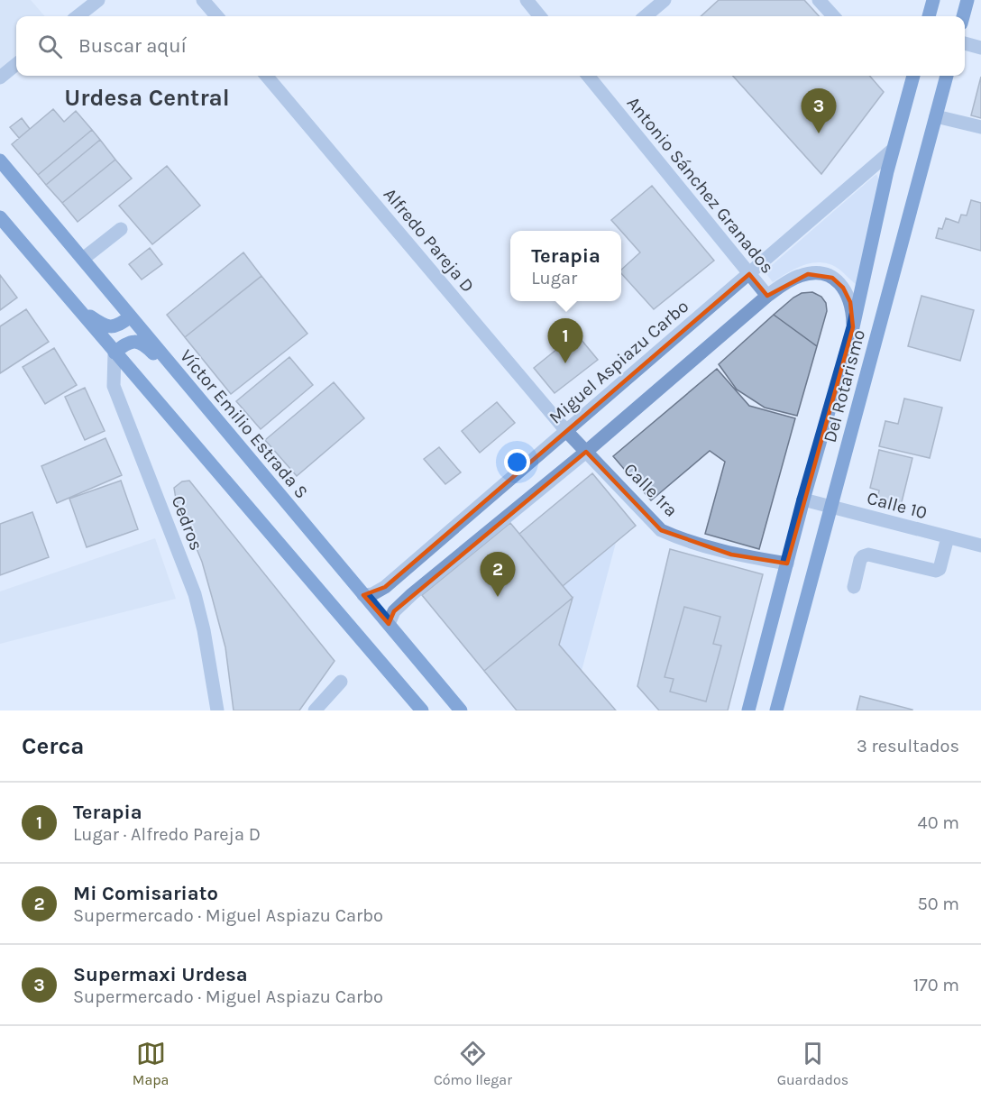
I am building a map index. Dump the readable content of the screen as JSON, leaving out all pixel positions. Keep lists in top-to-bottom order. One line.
{"streets":{"main road":["Del Rotarismo","Víctor Emilio Estrada S"],"street":["Antonio Sánchez Granados","Alfredo Pareja D","Miguel Aspiazu Carbo","Calle 1ra","Calle 10","Cedros"]},"crossings":[["Antonio Sánchez Granados","Miguel Aspiazu Carbo"],["Alfredo Pareja D","Miguel Aspiazu Carbo"],["Alfredo Pareja D","Calle 1ra"],["Miguel Aspiazu Carbo","Del Rotarismo"],["Miguel Aspiazu Carbo","Víctor Emilio Estrada S"],["Miguel Aspiazu Carbo","Calle 1ra"],["Del Rotarismo","Calle 1ra"],["Del Rotarismo","Calle 10"]],"districts":["Urdesa Central"],"page":{"search":"Buscar aquí","pins":["3","1","2"],"popup":["Terapia","Lugar"],"heading":["Cerca","3 resultados"],"list":[{"mark":"1","name":"Terapia","note":"Lugar · Alfredo Pareja D","value":"40 m"},{"mark":"2","name":"Mi Comisariato","note":"Supermercado · Miguel Aspiazu Carbo","value":"50 m"},{"mark":"3","name":"Supermaxi Urdesa","note":"Supermercado · Miguel Aspiazu Carbo","value":"170 m"}],"nav":["Mapa","Cómo llegar","Guardados"]}}
